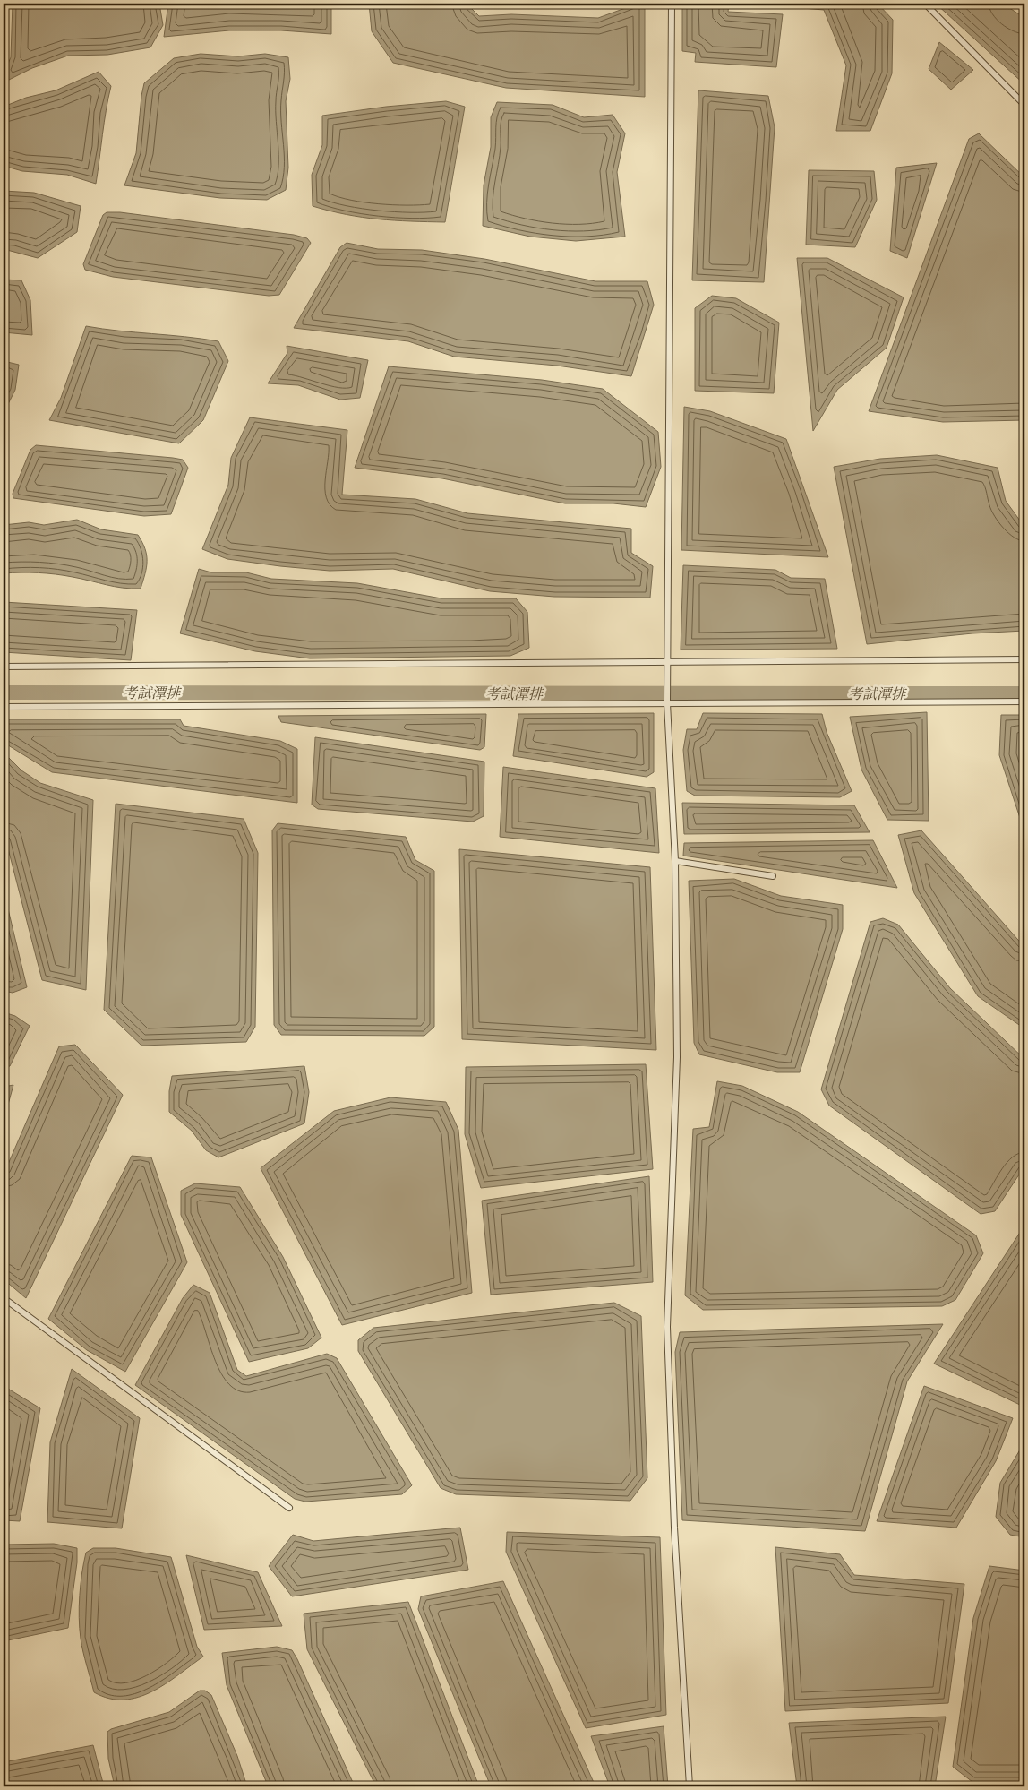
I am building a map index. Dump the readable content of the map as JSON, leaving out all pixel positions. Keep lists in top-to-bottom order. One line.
{"water":["考試潭排"]}
